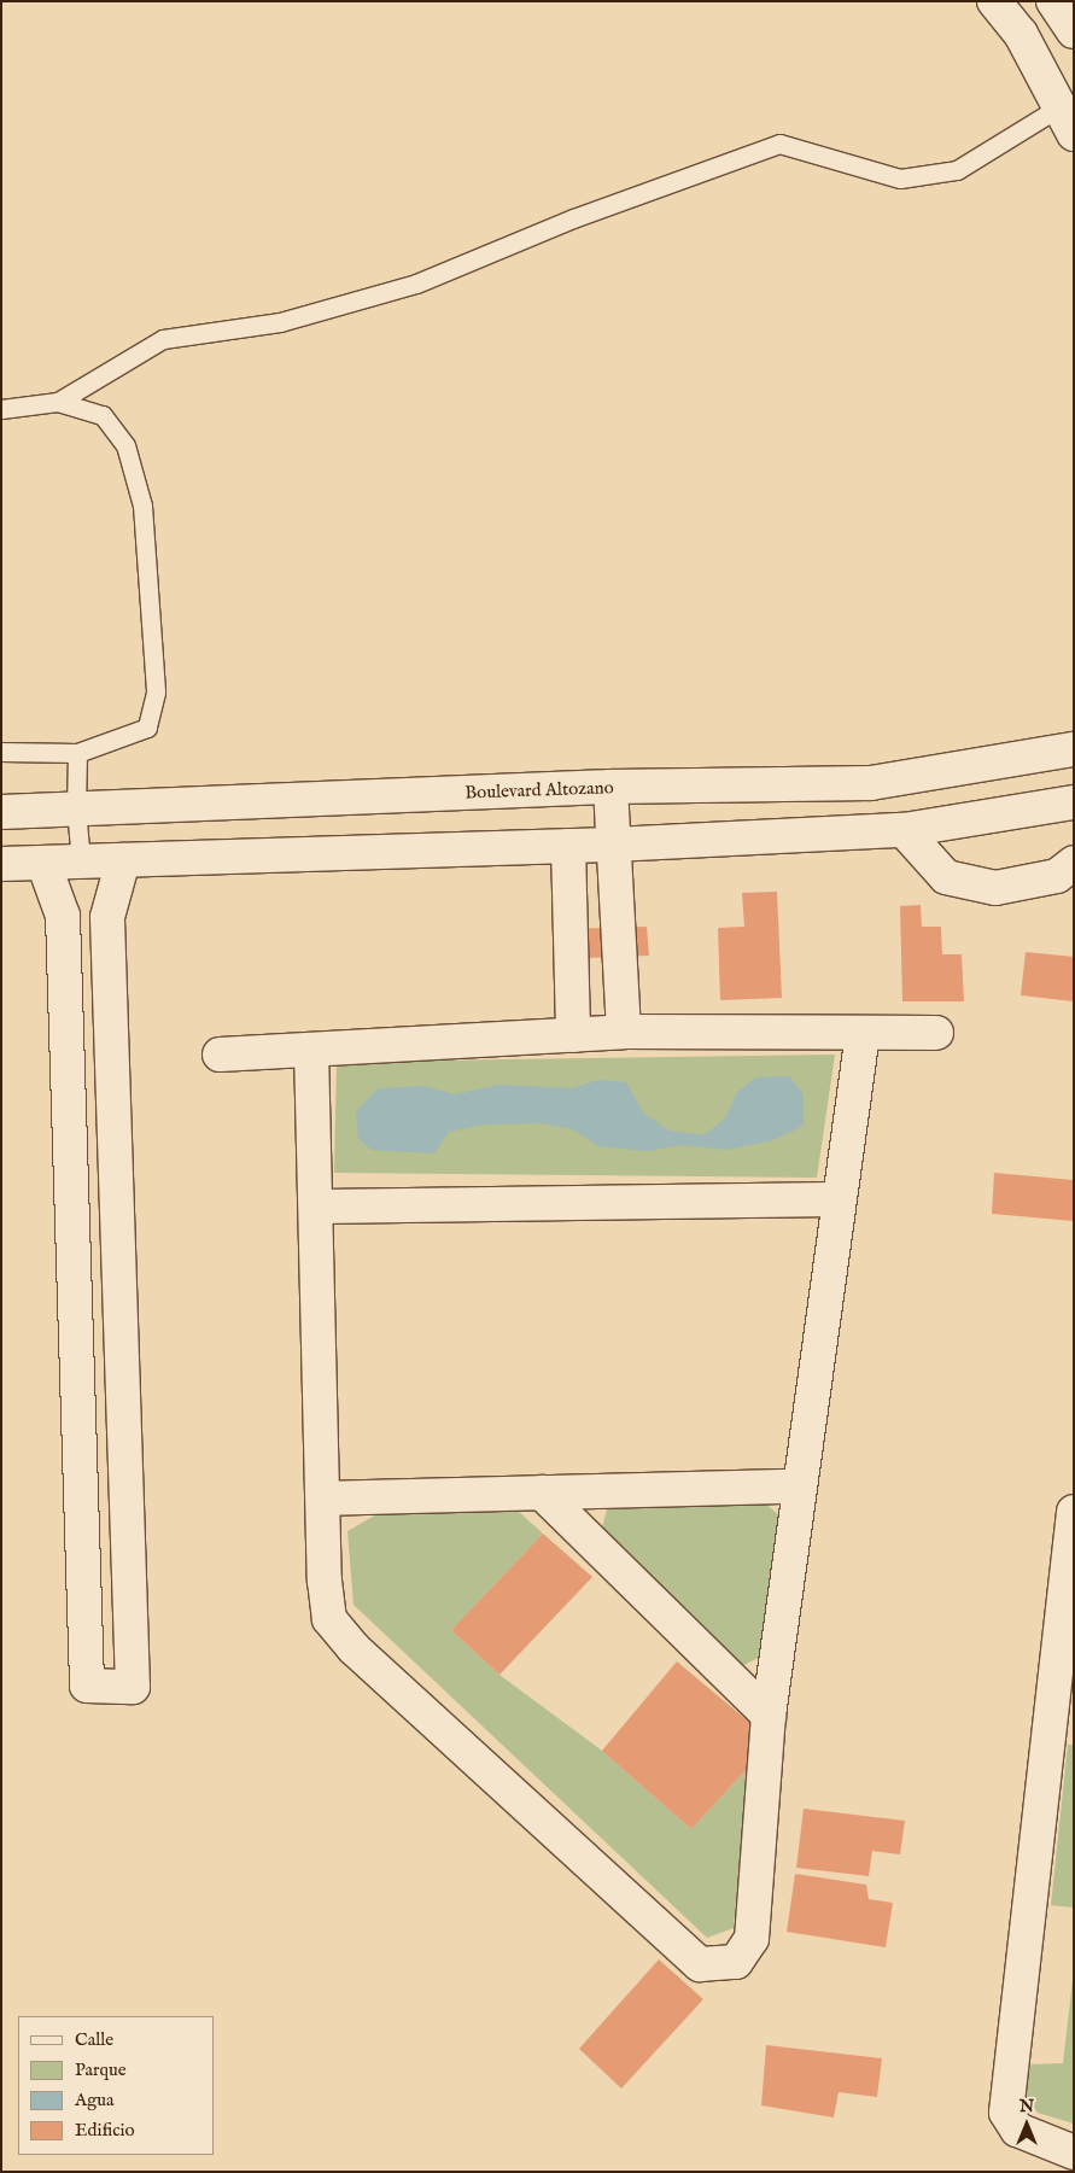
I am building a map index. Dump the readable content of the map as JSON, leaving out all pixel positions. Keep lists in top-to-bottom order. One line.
{"streets":{"street":["Boulevard Altozano"]},"legend":["Calle","Parque","Agua","Edificio"],"north":"top"}
